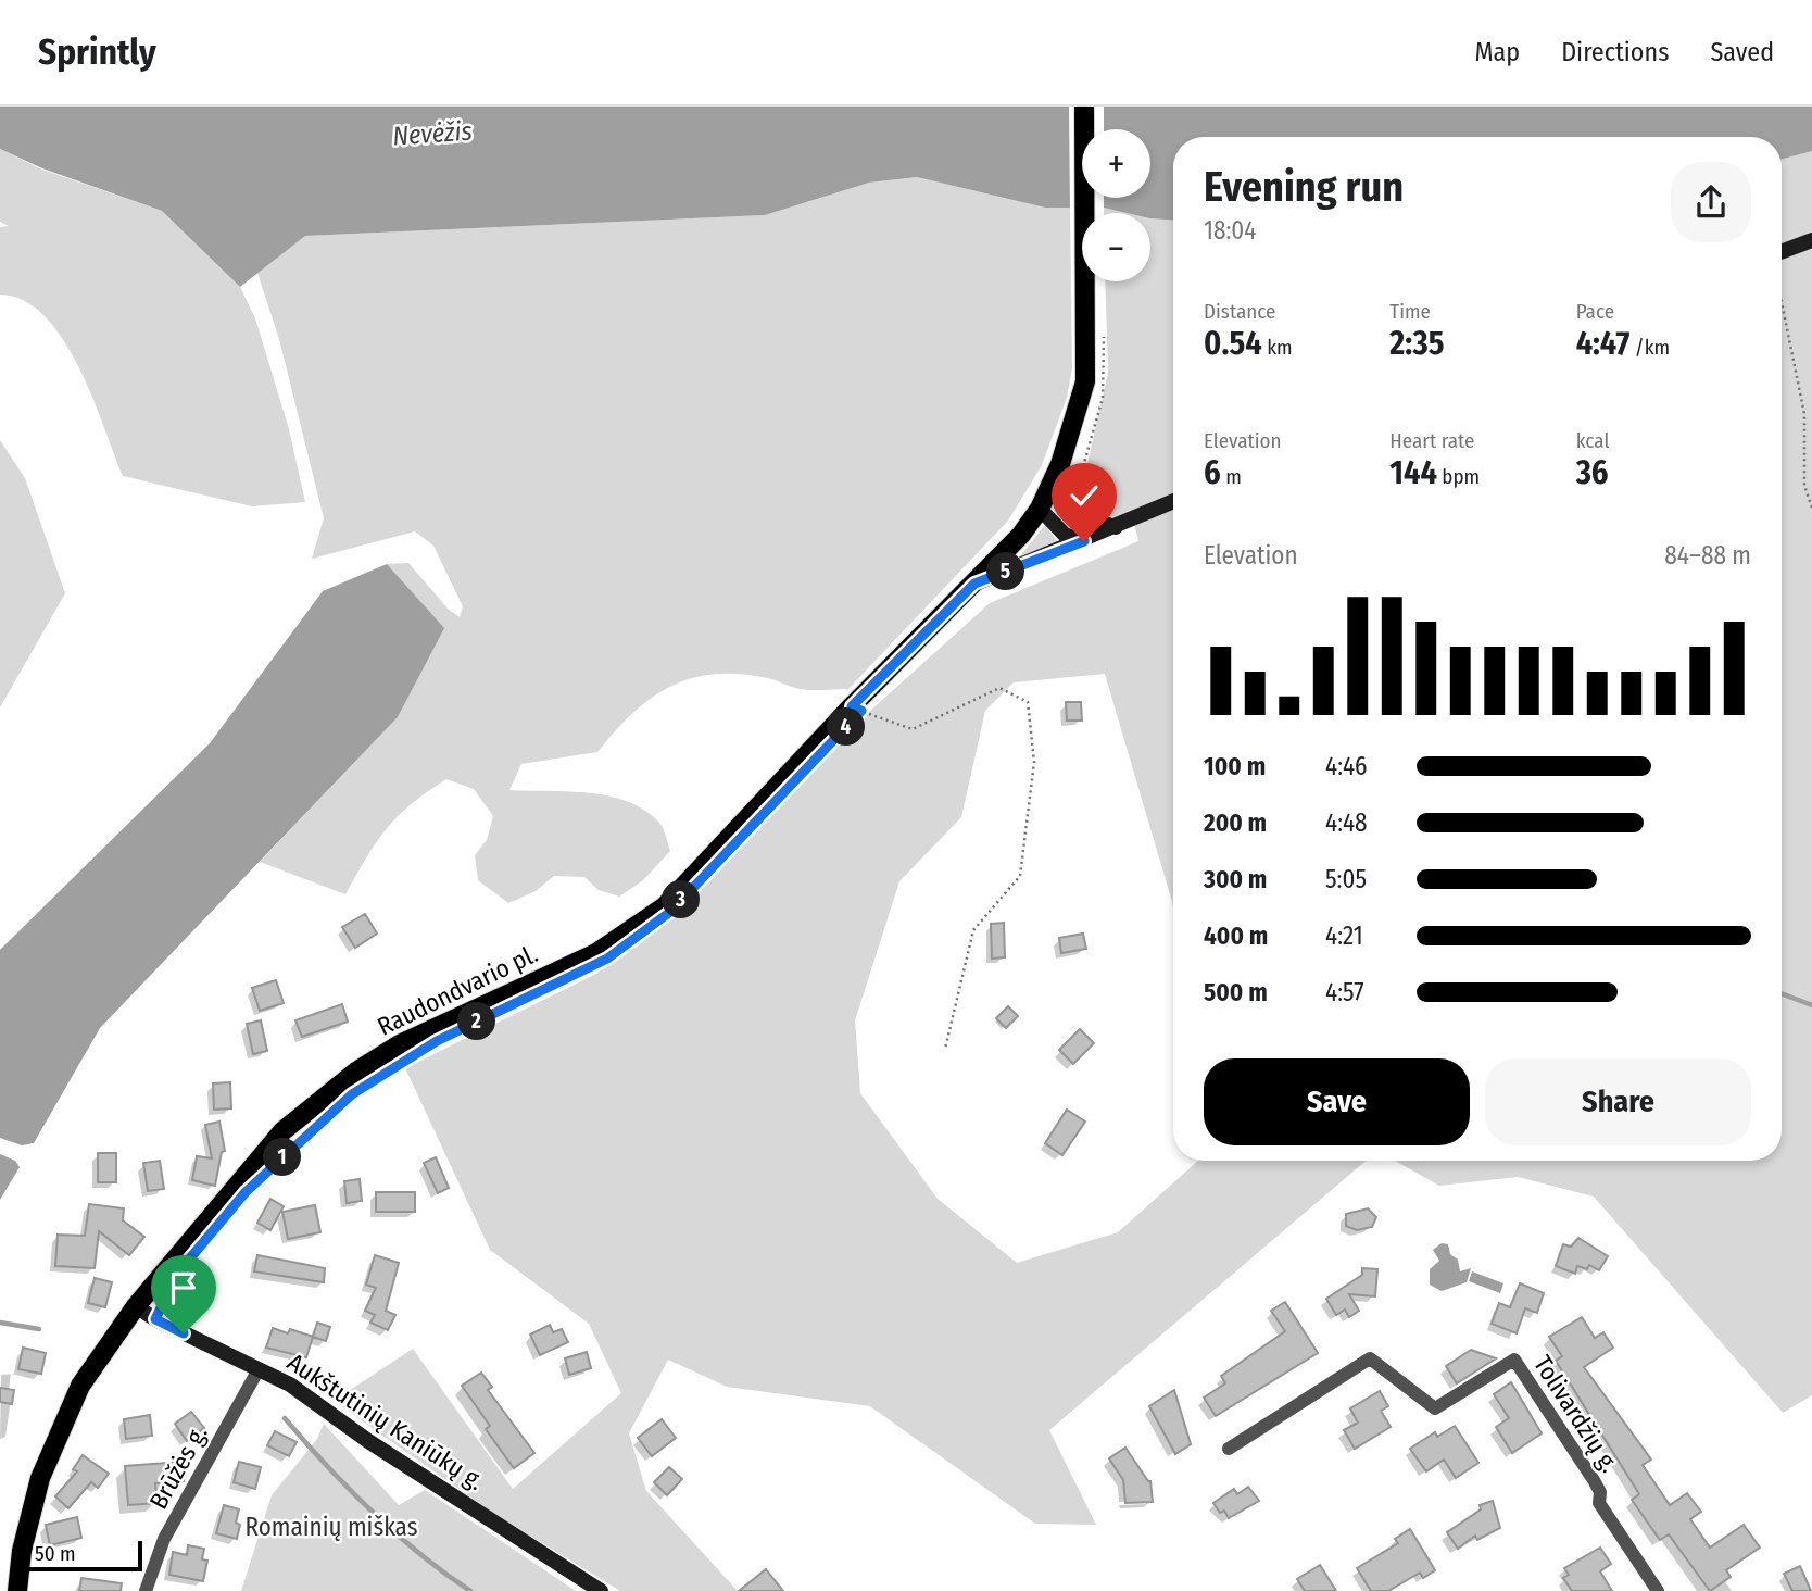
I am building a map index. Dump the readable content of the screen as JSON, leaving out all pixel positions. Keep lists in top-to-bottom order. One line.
{"streets":{"main road":["Raudondvario pl."],"street":["Tolivardžių g.","Aukštutinių Kaniūkų g.","Brūžės g."]},"crossings":[["Raudondvario pl.","Aukštutinių Kaniūkų g."],["Aukštutinių Kaniūkų g.","Brūžės g."]],"water":["Nevėžis"],"parks":["Romainių miškas"],"scale_bar":"50 m","page":{"header":"Sprintly","nav":["Map","Directions","Saved"],"map_buttons":["+","−"],"heading":["Evening run","18:04"],"stats":[["Distance","0.54 km"],["Time","2:35"],["Pace","4:47 /km"],["Elevation","6 m"],["Heart rate","144 bpm"],["kcal","36"]],"chart":["Elevation","84–88 m"],"pins":["5","4","3","2","1"],"list":[{"name":"100 m","note":"4:46"},{"name":"200 m","note":"4:48"},{"name":"300 m","note":"5:05"},{"name":"400 m","note":"4:21"},{"name":"500 m","note":"4:57"}],"buttons":["Save","Share"],"scale":"50 m"}}
